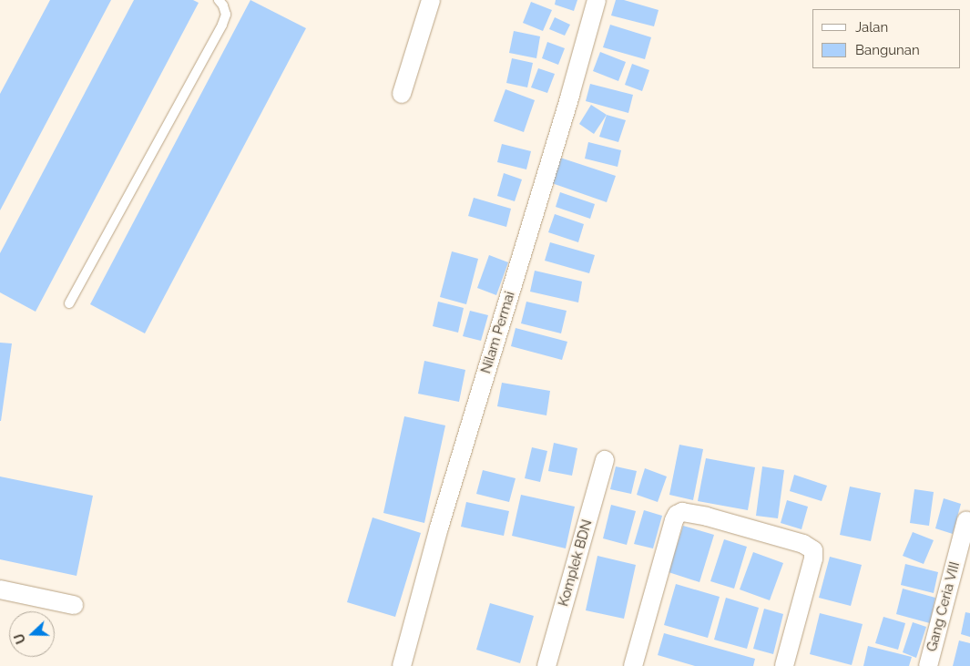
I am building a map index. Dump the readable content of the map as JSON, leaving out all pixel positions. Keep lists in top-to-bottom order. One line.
{"streets":{"street":["Nilam Permai","Komplek BDN","Gang Ceria VIII"]},"legend":["Jalan","Bangunan"],"north":"left"}
